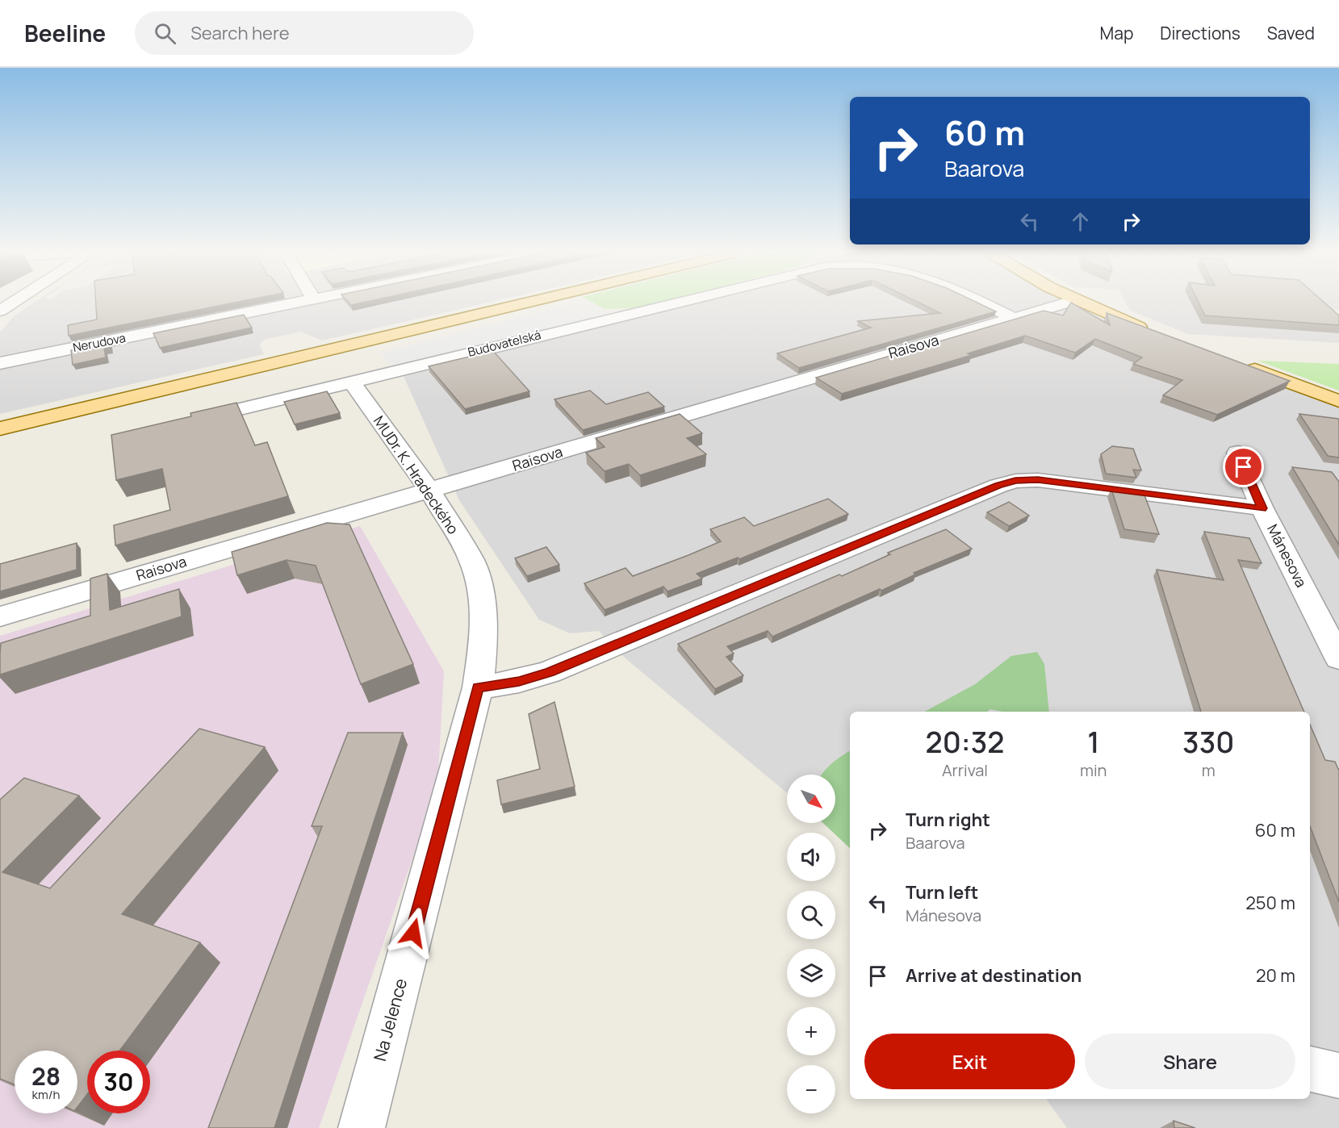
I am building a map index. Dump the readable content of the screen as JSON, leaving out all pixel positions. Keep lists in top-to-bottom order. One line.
{"streets":{"street":["Nerudova","Budovatelská","Raisova","MUDr. K. Hradeckého","Mánesova","Na Jelence"]},"crossings":[["Budovatelská","Raisova"],["Budovatelská","MUDr. K. Hradeckého"],["Raisova","MUDr. K. Hradeckého"],["MUDr. K. Hradeckého","Na Jelence"]],"north":"bottom right","page":{"header":"Beeline","search":"Search here","nav":["Map","Directions","Saved"],"turn":["60 m","Baarova"],"eta":["20:32","Arrival","1","min","330","m"],"map_buttons":["+","−"],"list":[{"name":"Turn right","note":"Baarova","value":"60 m"},{"name":"Turn left","note":"Mánesova","value":"250 m"},{"name":"Arrive at destination","value":"20 m"}],"buttons":["Exit","Share"],"speed":"28 km/h","limit":"30"}}
